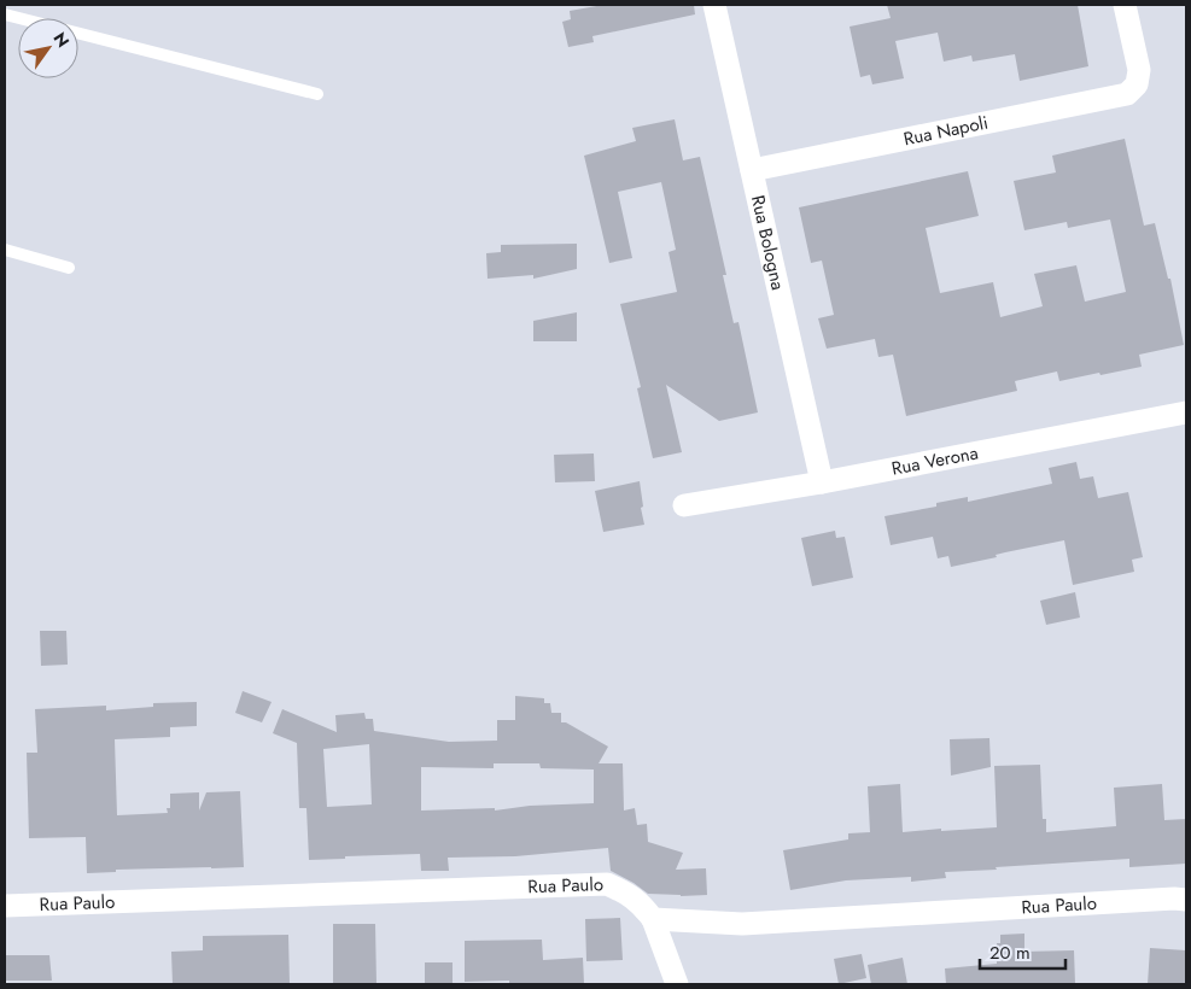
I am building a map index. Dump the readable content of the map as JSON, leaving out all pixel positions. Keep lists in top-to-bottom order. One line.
{"streets":{"street":["Rua Napoli","Rua Bologna","Rua Verona","Rua Paulo"]},"crossings":[["Rua Napoli","Rua Bologna"],["Rua Bologna","Rua Verona"]],"scale_bar":"20 m","north":"top right"}
